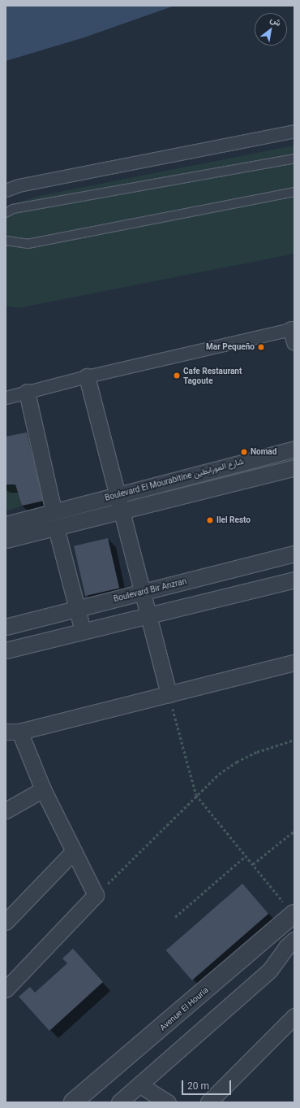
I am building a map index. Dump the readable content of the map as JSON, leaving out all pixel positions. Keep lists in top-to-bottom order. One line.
{"streets":{"street":["Boulevard El Mourabitine شارع المورابطين","Boulevard Bir Anzran","Avenue El Houria"]},"places":["Mar Pequeño","Cafe Restaurant Tagoute","Nomad","Ilel Resto"],"scale_bar":"20 m","north":"top right"}
